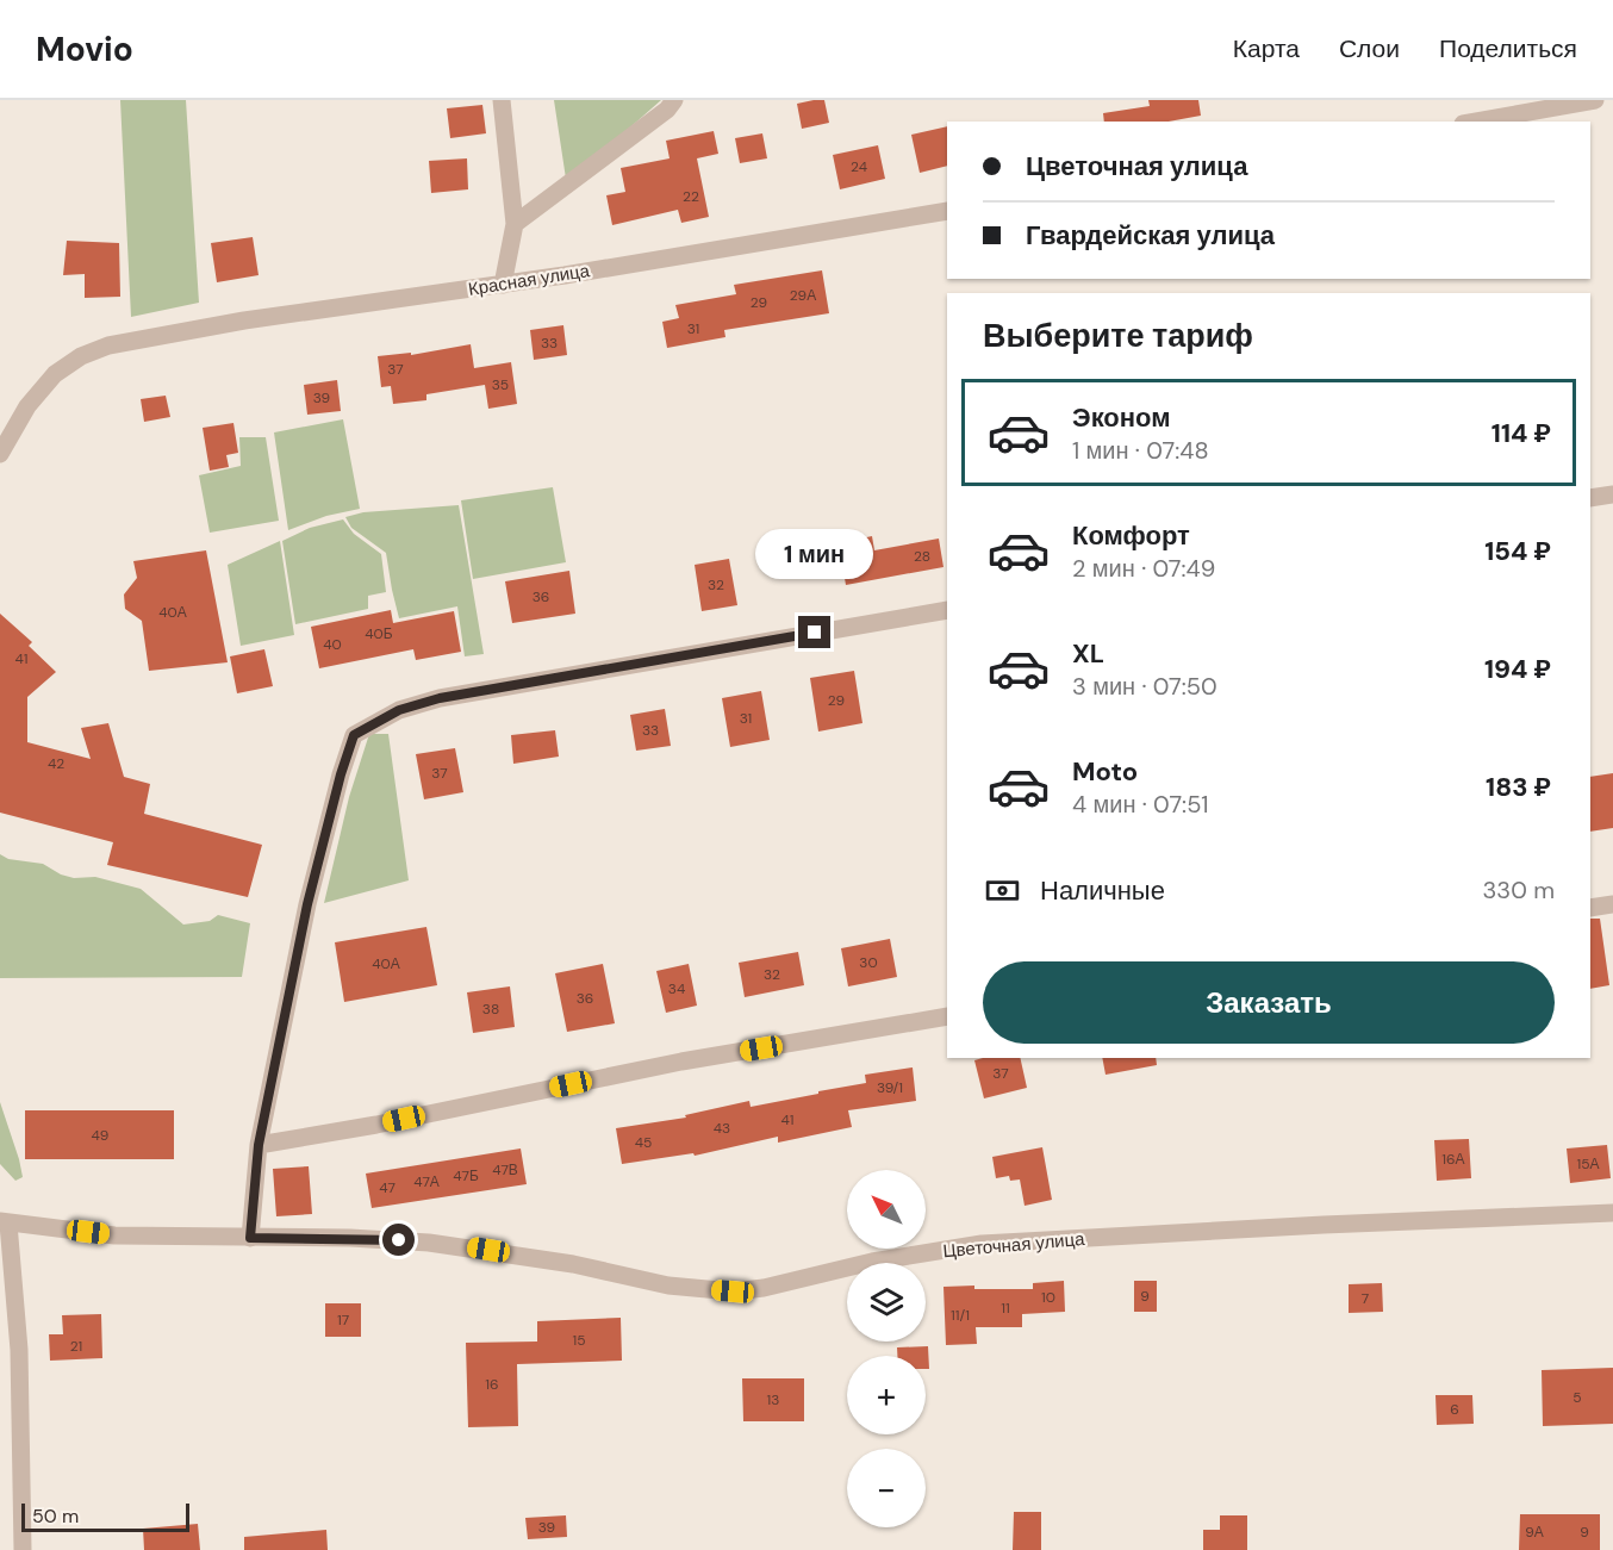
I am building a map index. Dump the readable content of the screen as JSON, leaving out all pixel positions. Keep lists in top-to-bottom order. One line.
{"streets":{"street":["Красная улица","Цветочная улица"]},"house_numbers":["24","22","29А","29","31","33","37","35","39","28","32","36","40А","40Б","40","41","29","31","33","42","37","30","40А","32","34","36","38","37","39/1","41","43","49","45","16А","15А","47В","47Б","47А","47","9","10","7","11","11/1","17","15","21","16","5","13","6","39","9А","9"],"scale_bar":"50 m","north":"top left","page":{"header":"Movio","nav":["Карта","Слои","Поделиться"],"banner":["Цветочная улица","Гвардейская улица"],"heading":"Выберите тариф","list":[{"name":"Эконом","note":"1 мин · 07:48","value":"114 ₽"},{"name":"Комфорт","note":"2 мин · 07:49","value":"154 ₽"},{"name":"XL","note":"3 мин · 07:50","value":"194 ₽"},{"name":"Moto","note":"4 мин · 07:51","value":"183 ₽"}],"bubble":"1 мин","pay":["Наличные","330 m"],"buttons":"Заказать","map_buttons":["+","−"],"scale":"50 m"}}
